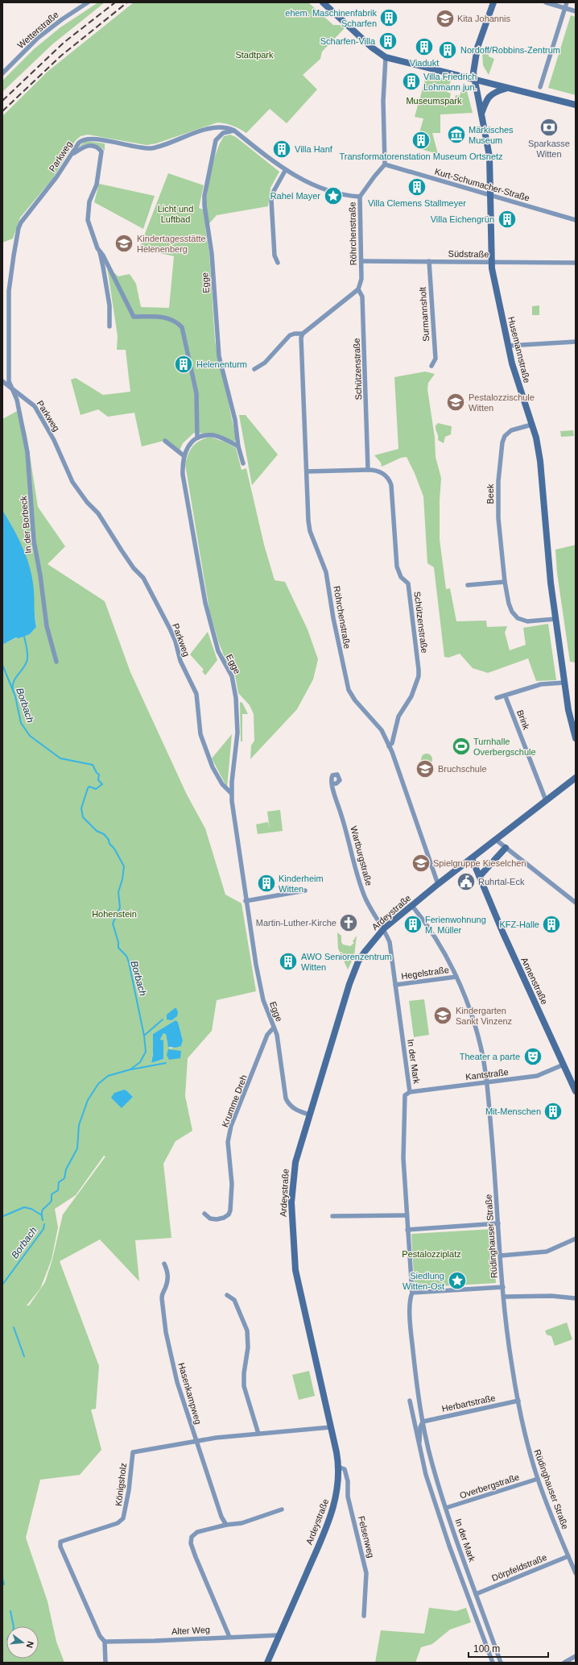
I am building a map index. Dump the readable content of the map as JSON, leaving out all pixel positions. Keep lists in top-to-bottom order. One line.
{"streets":{"main road":["Husemannstraße","Ardeystraße","Annenstraße"],"street":["Wetterstraße","Parkweg","Kurt-Schumacher-Straße","Röhrchenstraße","Südstraße","Egge","Surmannsholt","Schützenstraße","Beek","In der Borbeck","Brink","Wartburgstraße","Hegelstraße","In der Mark","Kantstraße","Krumme Dreh","Rüdinghauser Straße","Hasenkampweg","Herbartstraße","Königsholz","Overbergstraße","Felsenweg","Dörpfeldstraße","Alter Weg"]},"crossings":[["Parkweg","Röhrchenstraße"],["Parkweg","Egge"],["Parkweg","In der Borbeck"],["Kurt-Schumacher-Straße","Röhrchenstraße"],["Kurt-Schumacher-Straße","Husemannstraße"],["Röhrchenstraße","Südstraße"],["Röhrchenstraße","Schützenstraße"],["Röhrchenstraße","Ardeystraße"],["Südstraße","Surmannsholt"],["Südstraße","Husemannstraße"],["Egge","Ardeystraße"],["Egge","Krumme Dreh"],["Husemannstraße","Beek"],["Brink","Ardeystraße"],["Wartburgstraße","Ardeystraße"],["Wartburgstraße","In der Mark"],["Ardeystraße","Annenstraße"],["Ardeystraße","In der Mark"],["Ardeystraße","Rüdinghauser Straße"],["Ardeystraße","Königsholz"],["Ardeystraße","Felsenweg"],["Ardeystraße","Alter Weg"],["Hegelstraße","In der Mark"],["Hegelstraße","Rüdinghauser Straße"],["Annenstraße","Kantstraße"],["In der Mark","Kantstraße"],["In der Mark","Herbartstraße"],["In der Mark","Overbergstraße"],["In der Mark","Dörpfeldstraße"],["Kantstraße","Rüdinghauser Straße"],["Rüdinghauser Straße","Herbartstraße"],["Rüdinghauser Straße","Overbergstraße"],["Rüdinghauser Straße","Dörpfeldstraße"],["Hasenkampweg","Königsholz"],["Königsholz","Alter Weg"]],"water":["Borbach"],"parks":["Stadtpark","Museumspark","Licht und Luftbad","Hohenstein","Pestalozziplatz"],"places":{"building":["ehem. Maschinenfabrik Scharfen","Scharfen-Villa","Viadukt","Nordoff/Robbins-Zentrum","Villa Friedrich Lohmann jun.","Transformatorenstation Museum Ortsnetz","Villa Hanf","Villa Clemens Stallmeyer","Villa Eichengrün","Helenenturm","Kinderheim Witten","Ferienwohnung M. Müller","KFZ-Halle","AWO Seniorenzentrum Witten","Mit-Menschen"],"school or university":["Kita Johannis","Kindertagesstätte Helenenberg","Pestalozzischule Witten","Bruchschule","Spielgruppe Kieselchen","Kindergarten Sankt Vinzenz"],"bank":["Sparkasse Witten"],"museum":["Märkisches Museum"],"place":["Rahel Mayer","Siedlung Witten-Ost"],"sports":["Turnhalle Overbergschule"],"public building":["Ruhrtal-Eck"],"church":["Martin-Luther-Kirche"],"theatre":["Theater a parte"]},"scale_bar":"100 m","north":"right"}
